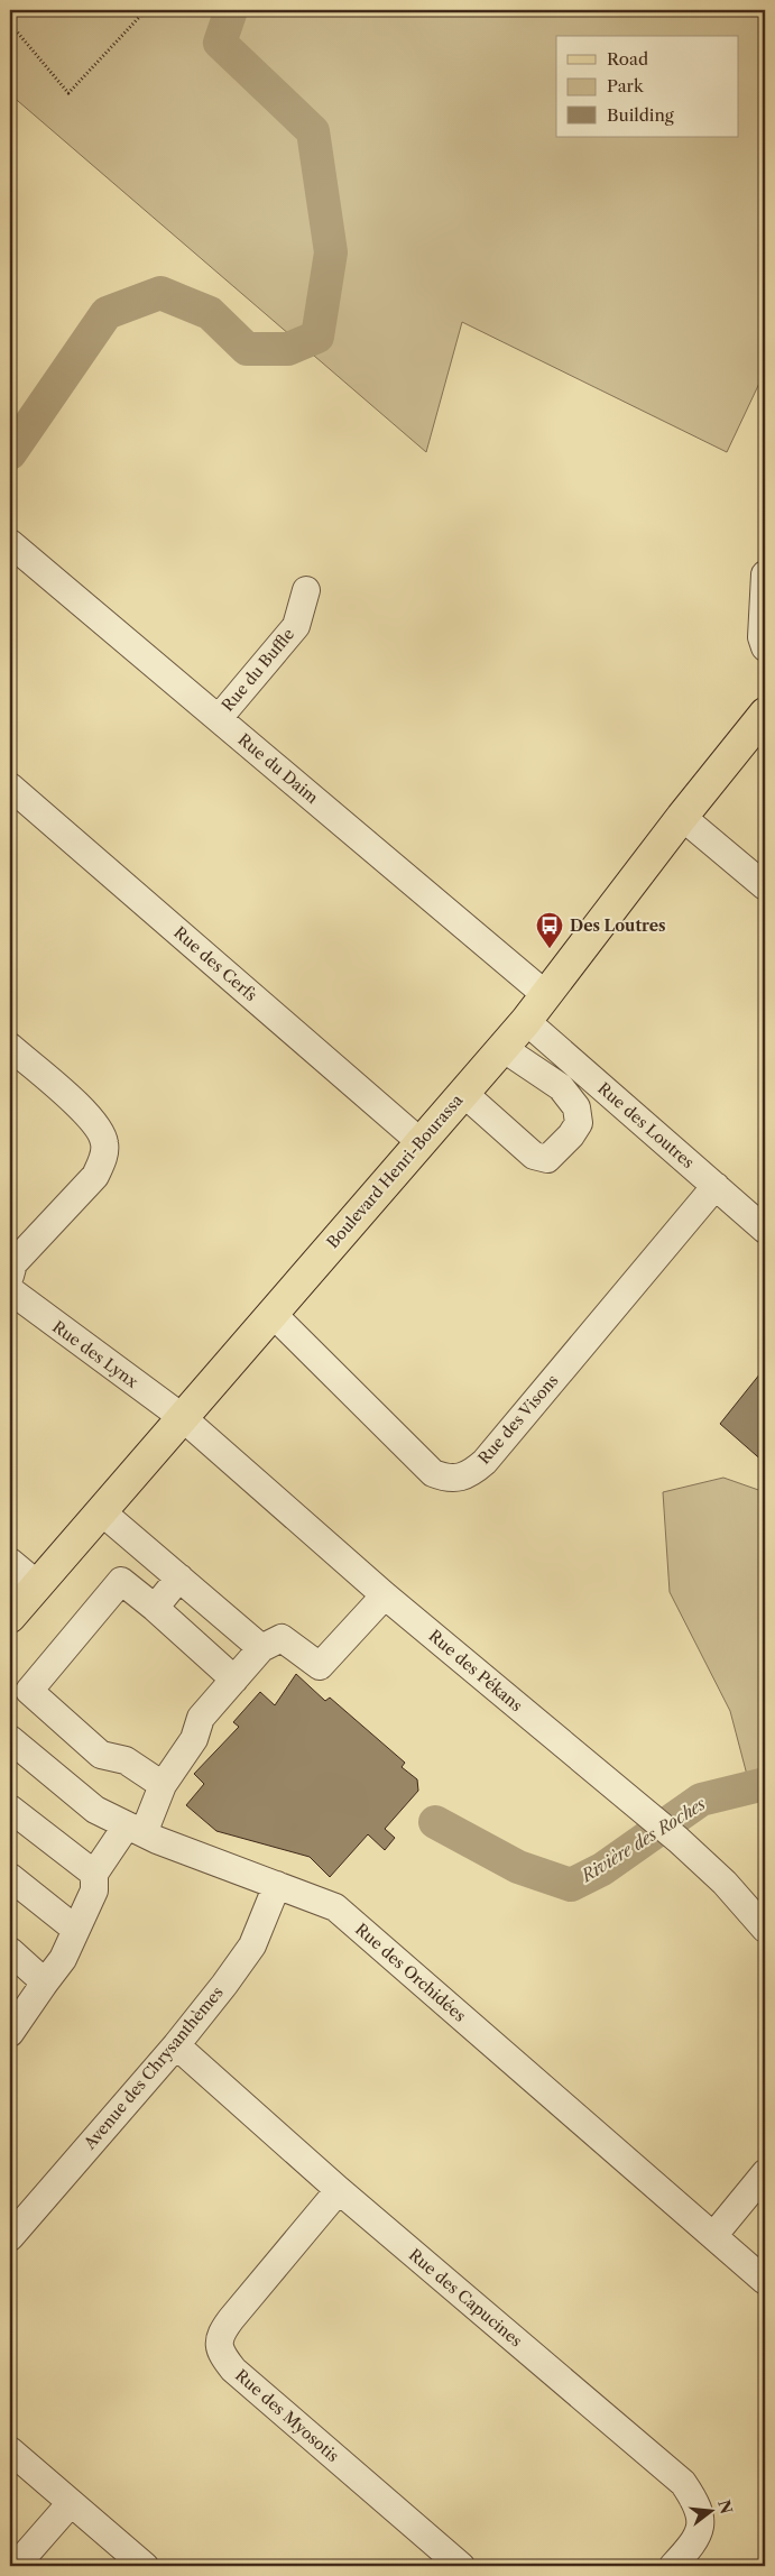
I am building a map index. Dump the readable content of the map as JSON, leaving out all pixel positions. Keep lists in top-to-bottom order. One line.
{"streets":{"main road":["Boulevard Henri-Bourassa"],"street":["Rue du Buffle","Rue du Daim","Rue des Cerfs","Rue des Loutres","Rue des Lynx","Rue des Visons","Rue des Pékans","Rue des Orchidées","Avenue des Chrysanthèmes","Rue des Capucines","Rue des Myosotis"]},"crossings":[["Rue du Buffle","Rue du Daim"],["Rue du Daim","Boulevard Henri-Bourassa"],["Rue des Cerfs","Boulevard Henri-Bourassa"],["Rue des Loutres","Boulevard Henri-Bourassa"],["Rue des Loutres","Rue des Visons"],["Boulevard Henri-Bourassa","Rue des Lynx"],["Boulevard Henri-Bourassa","Rue des Visons"],["Boulevard Henri-Bourassa","Rue des Pékans"],["Rue des Lynx","Rue des Pékans"],["Rue des Orchidées","Avenue des Chrysanthèmes"],["Avenue des Chrysanthèmes","Rue des Capucines"],["Rue des Capucines","Rue des Myosotis"]],"water":["Rivière des Roches"],"places":{"bus stop":["Des Loutres"]},"legend":["Road","Park","Building"],"north":"right"}
